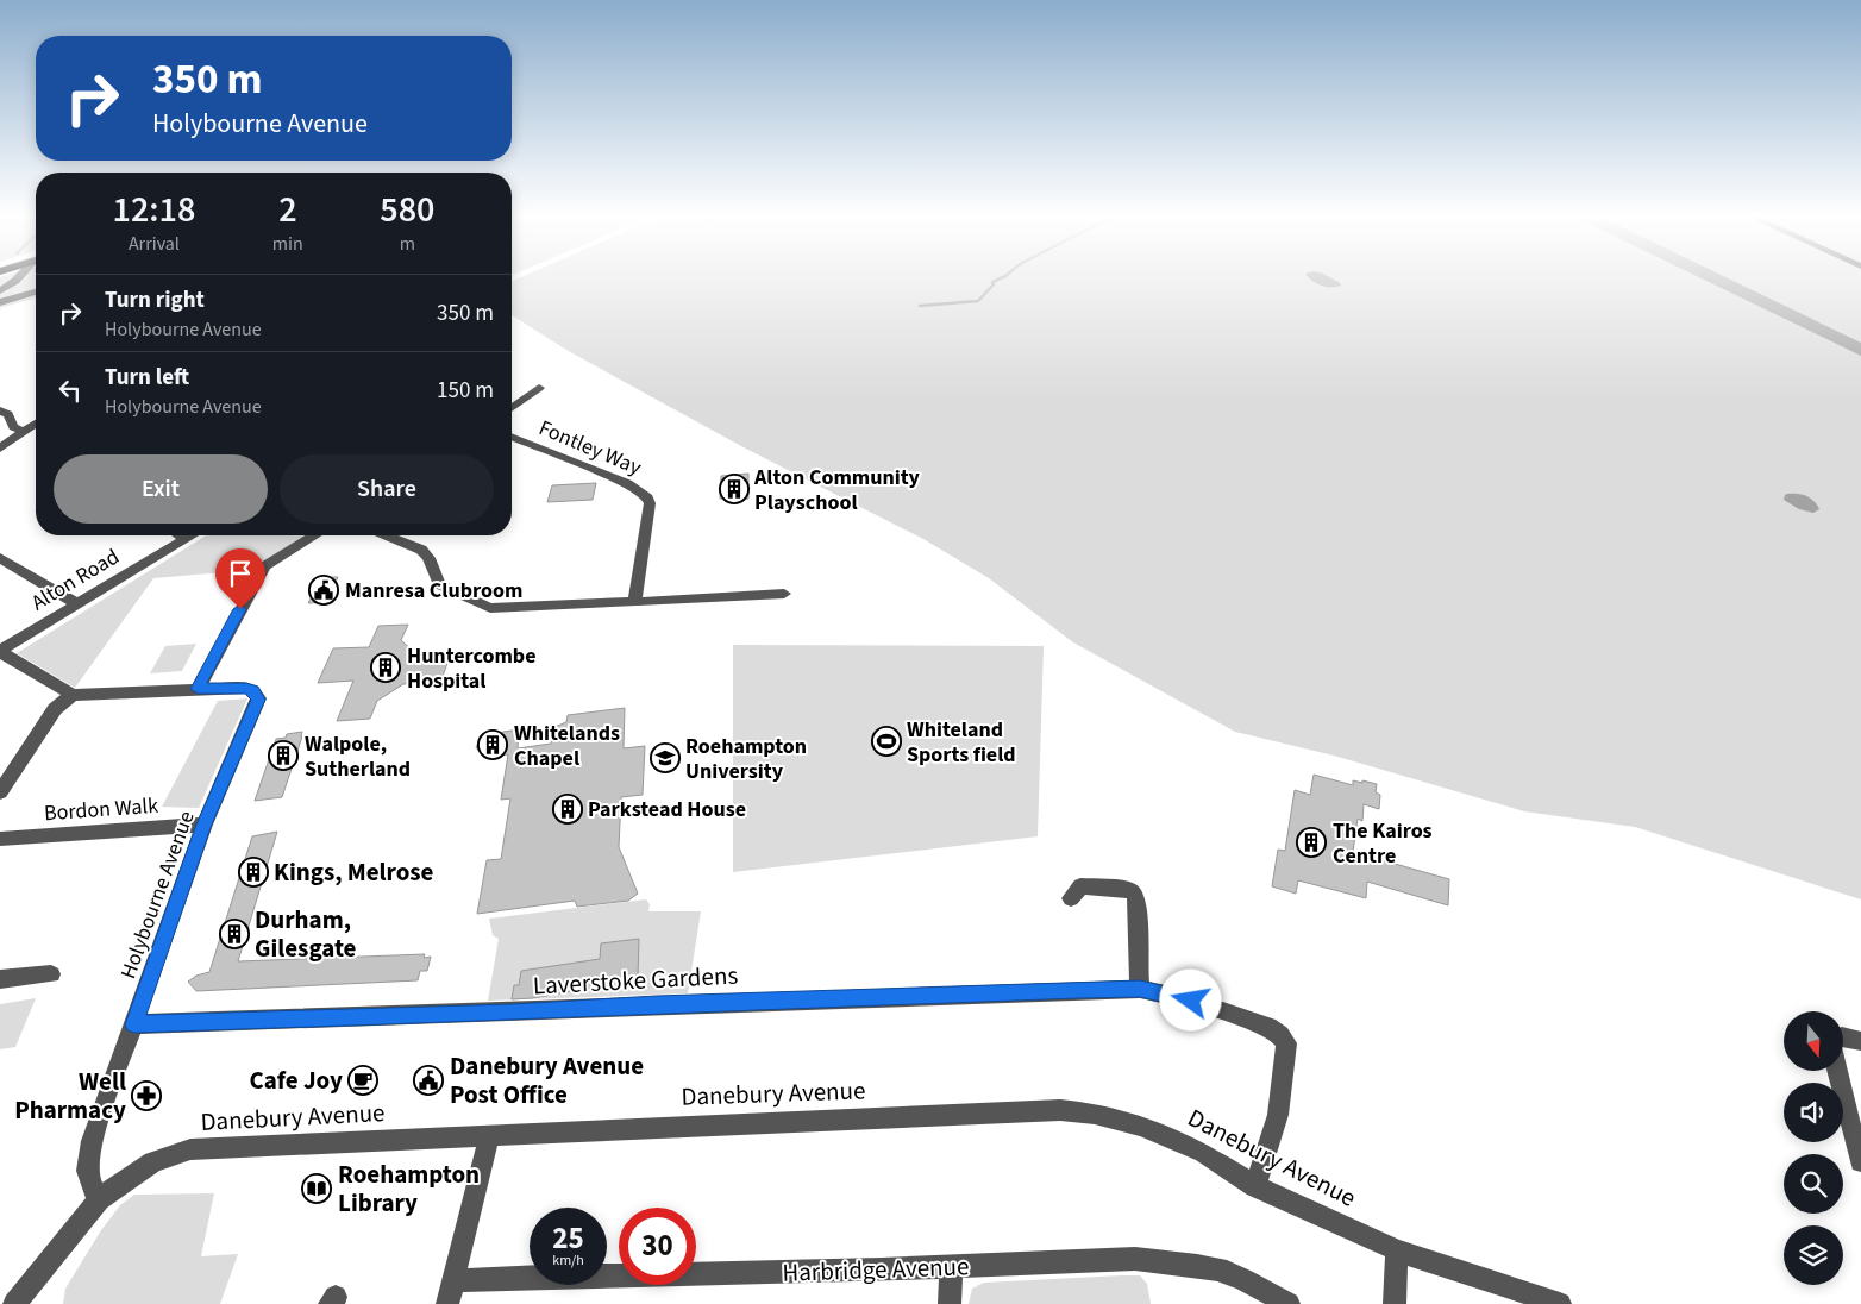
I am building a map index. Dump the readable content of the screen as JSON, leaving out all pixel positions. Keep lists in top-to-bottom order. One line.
{"streets":{"street":["Fontley Way","Alton Road","Bordon Walk","Holybourne Avenue","Laverstoke Gardens","Danebury Avenue","Harbridge Avenue"]},"crossings":[["Alton Road","Holybourne Avenue"],["Bordon Walk","Holybourne Avenue"],["Holybourne Avenue","Laverstoke Gardens"],["Holybourne Avenue","Danebury Avenue"],["Laverstoke Gardens","Danebury Avenue"]],"places":{"building":["Alton Community Playschool","Huntercombe Hospital","Whitelands Chapel","Walpole, Sutherland","Parkstead House","The Kairos Centre","Kings, Melrose","Durham, Gilesgate"],"public building":["Manresa Clubroom","Danebury Avenue Post Office"],"sports":["Whiteland Sports field"],"school or university":["Roehampton University"],"cafe":["Cafe Joy"],"pharmacy":["Well Pharmacy"],"library":["Roehampton Library"]},"north":"bottom","page":{"turn":["350 m","Holybourne Avenue"],"eta":["12:18","Arrival","2","min","580","m"],"list":[{"name":"Turn right","note":"Holybourne Avenue","value":"350 m"},{"name":"Turn left","note":"Holybourne Avenue","value":"150 m"}],"buttons":["Exit","Share"],"speed":"25 km/h","limit":"30"}}
